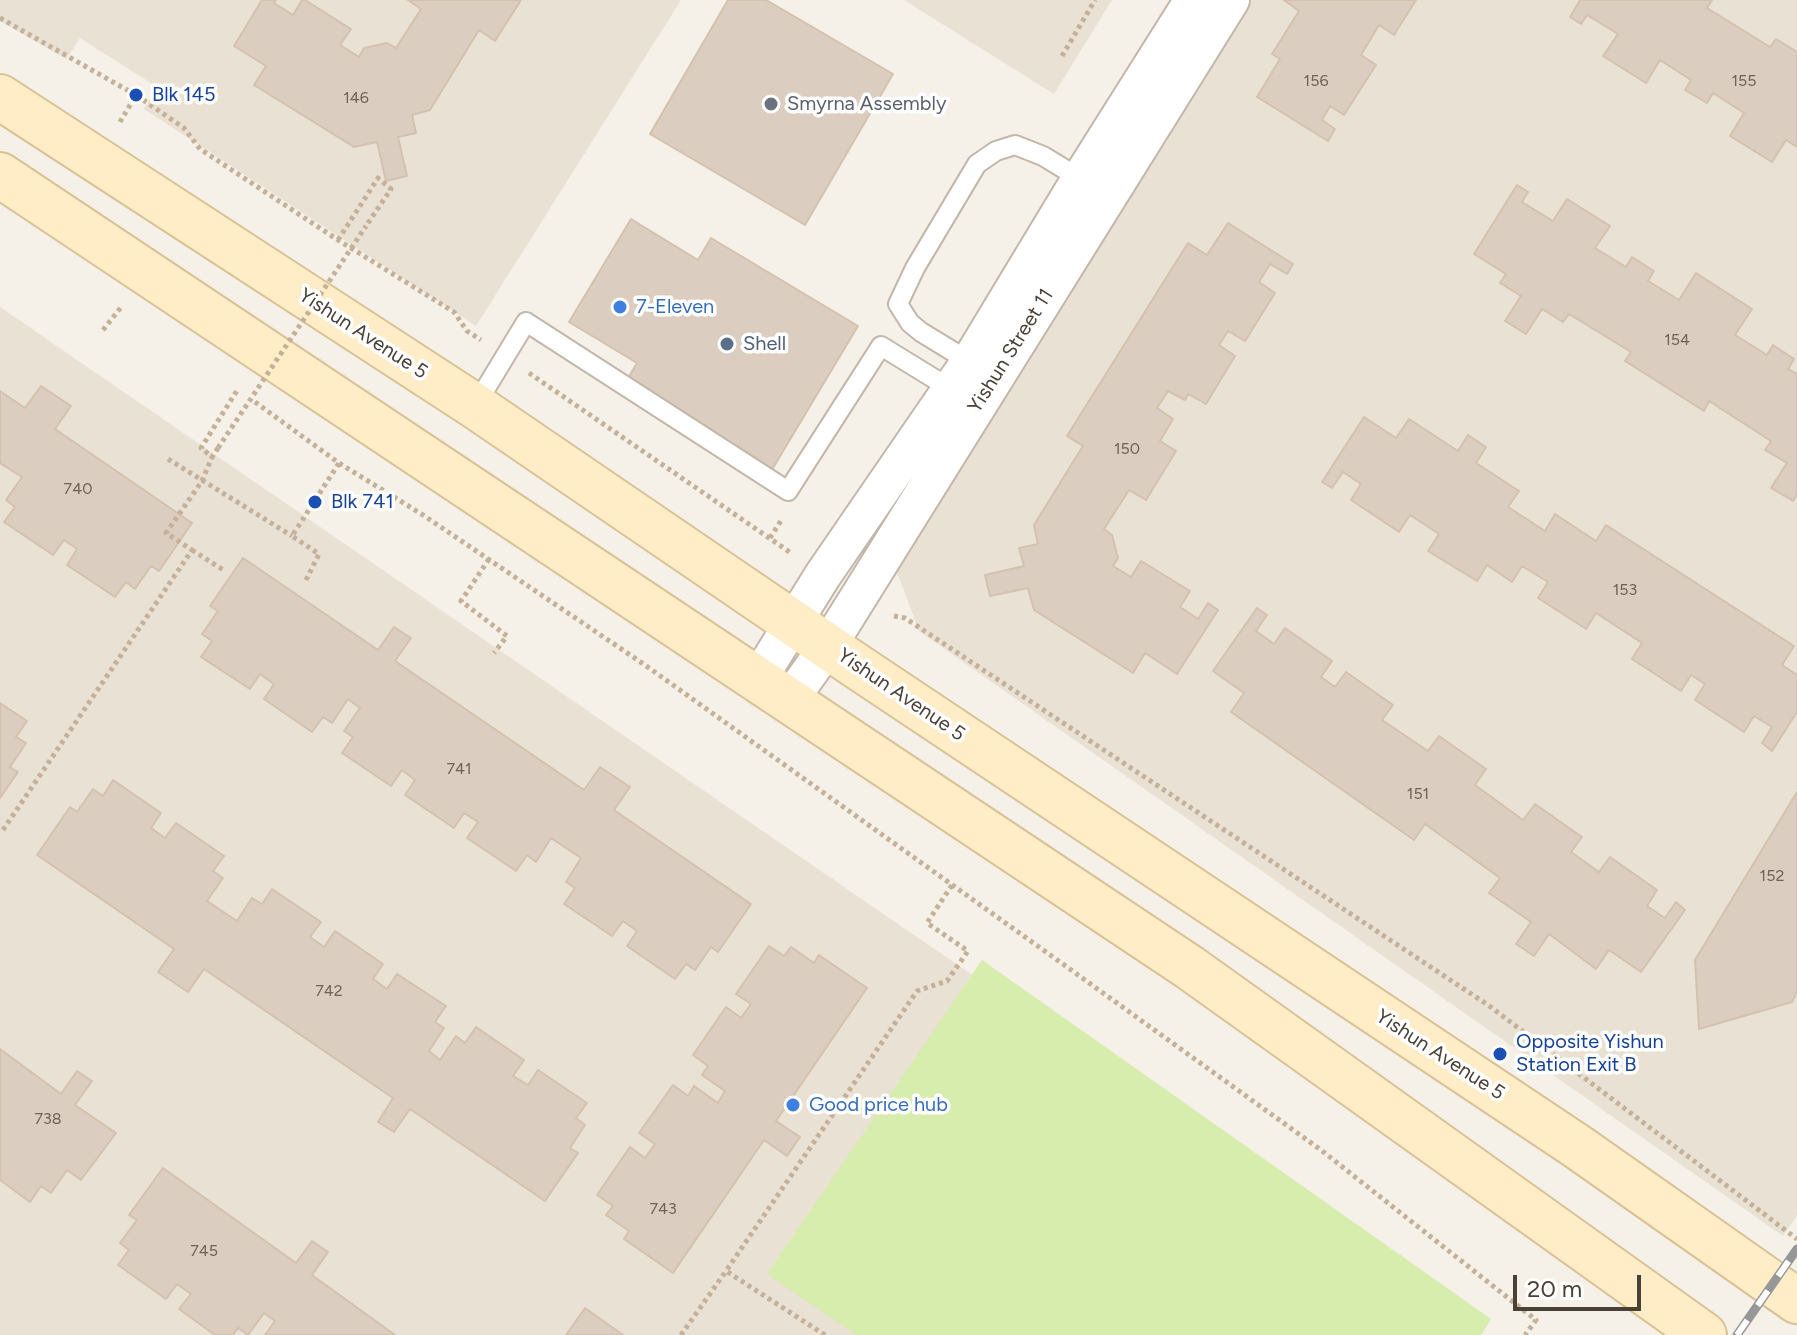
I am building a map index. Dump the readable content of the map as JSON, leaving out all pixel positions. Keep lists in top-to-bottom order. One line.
{"streets":{"main road":["Yishun Avenue 5"],"street":["Yishun Street 11"]},"crossings":[["Yishun Avenue 5","Yishun Street 11"]],"places":["Blk 145","Smyrna Assembly","7-Eleven","Shell","Blk 741","Opposite Yishun Station Exit B","Good price hub"],"house_numbers":["156","155","146","154","150","740","153","741","151","152","742","738","743","745"],"scale_bar":"20 m"}
